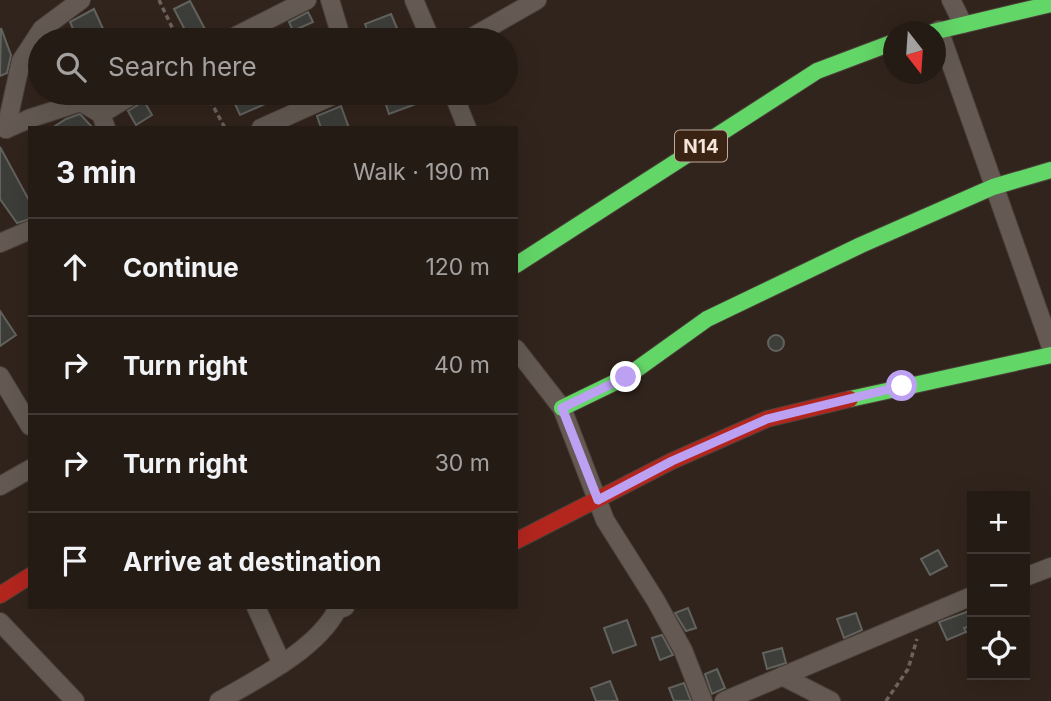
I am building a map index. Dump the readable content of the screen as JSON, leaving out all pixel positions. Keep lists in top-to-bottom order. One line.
{"streets":{"street":["N14"]},"north":"bottom","page":{"search":"Search here","heading":["3 min","Walk · 190 m"],"list":[["Continue","120 m"],["Turn right","40 m"],["Turn right","30 m"],"Arrive at destination"],"map_buttons":["+","−"]}}
